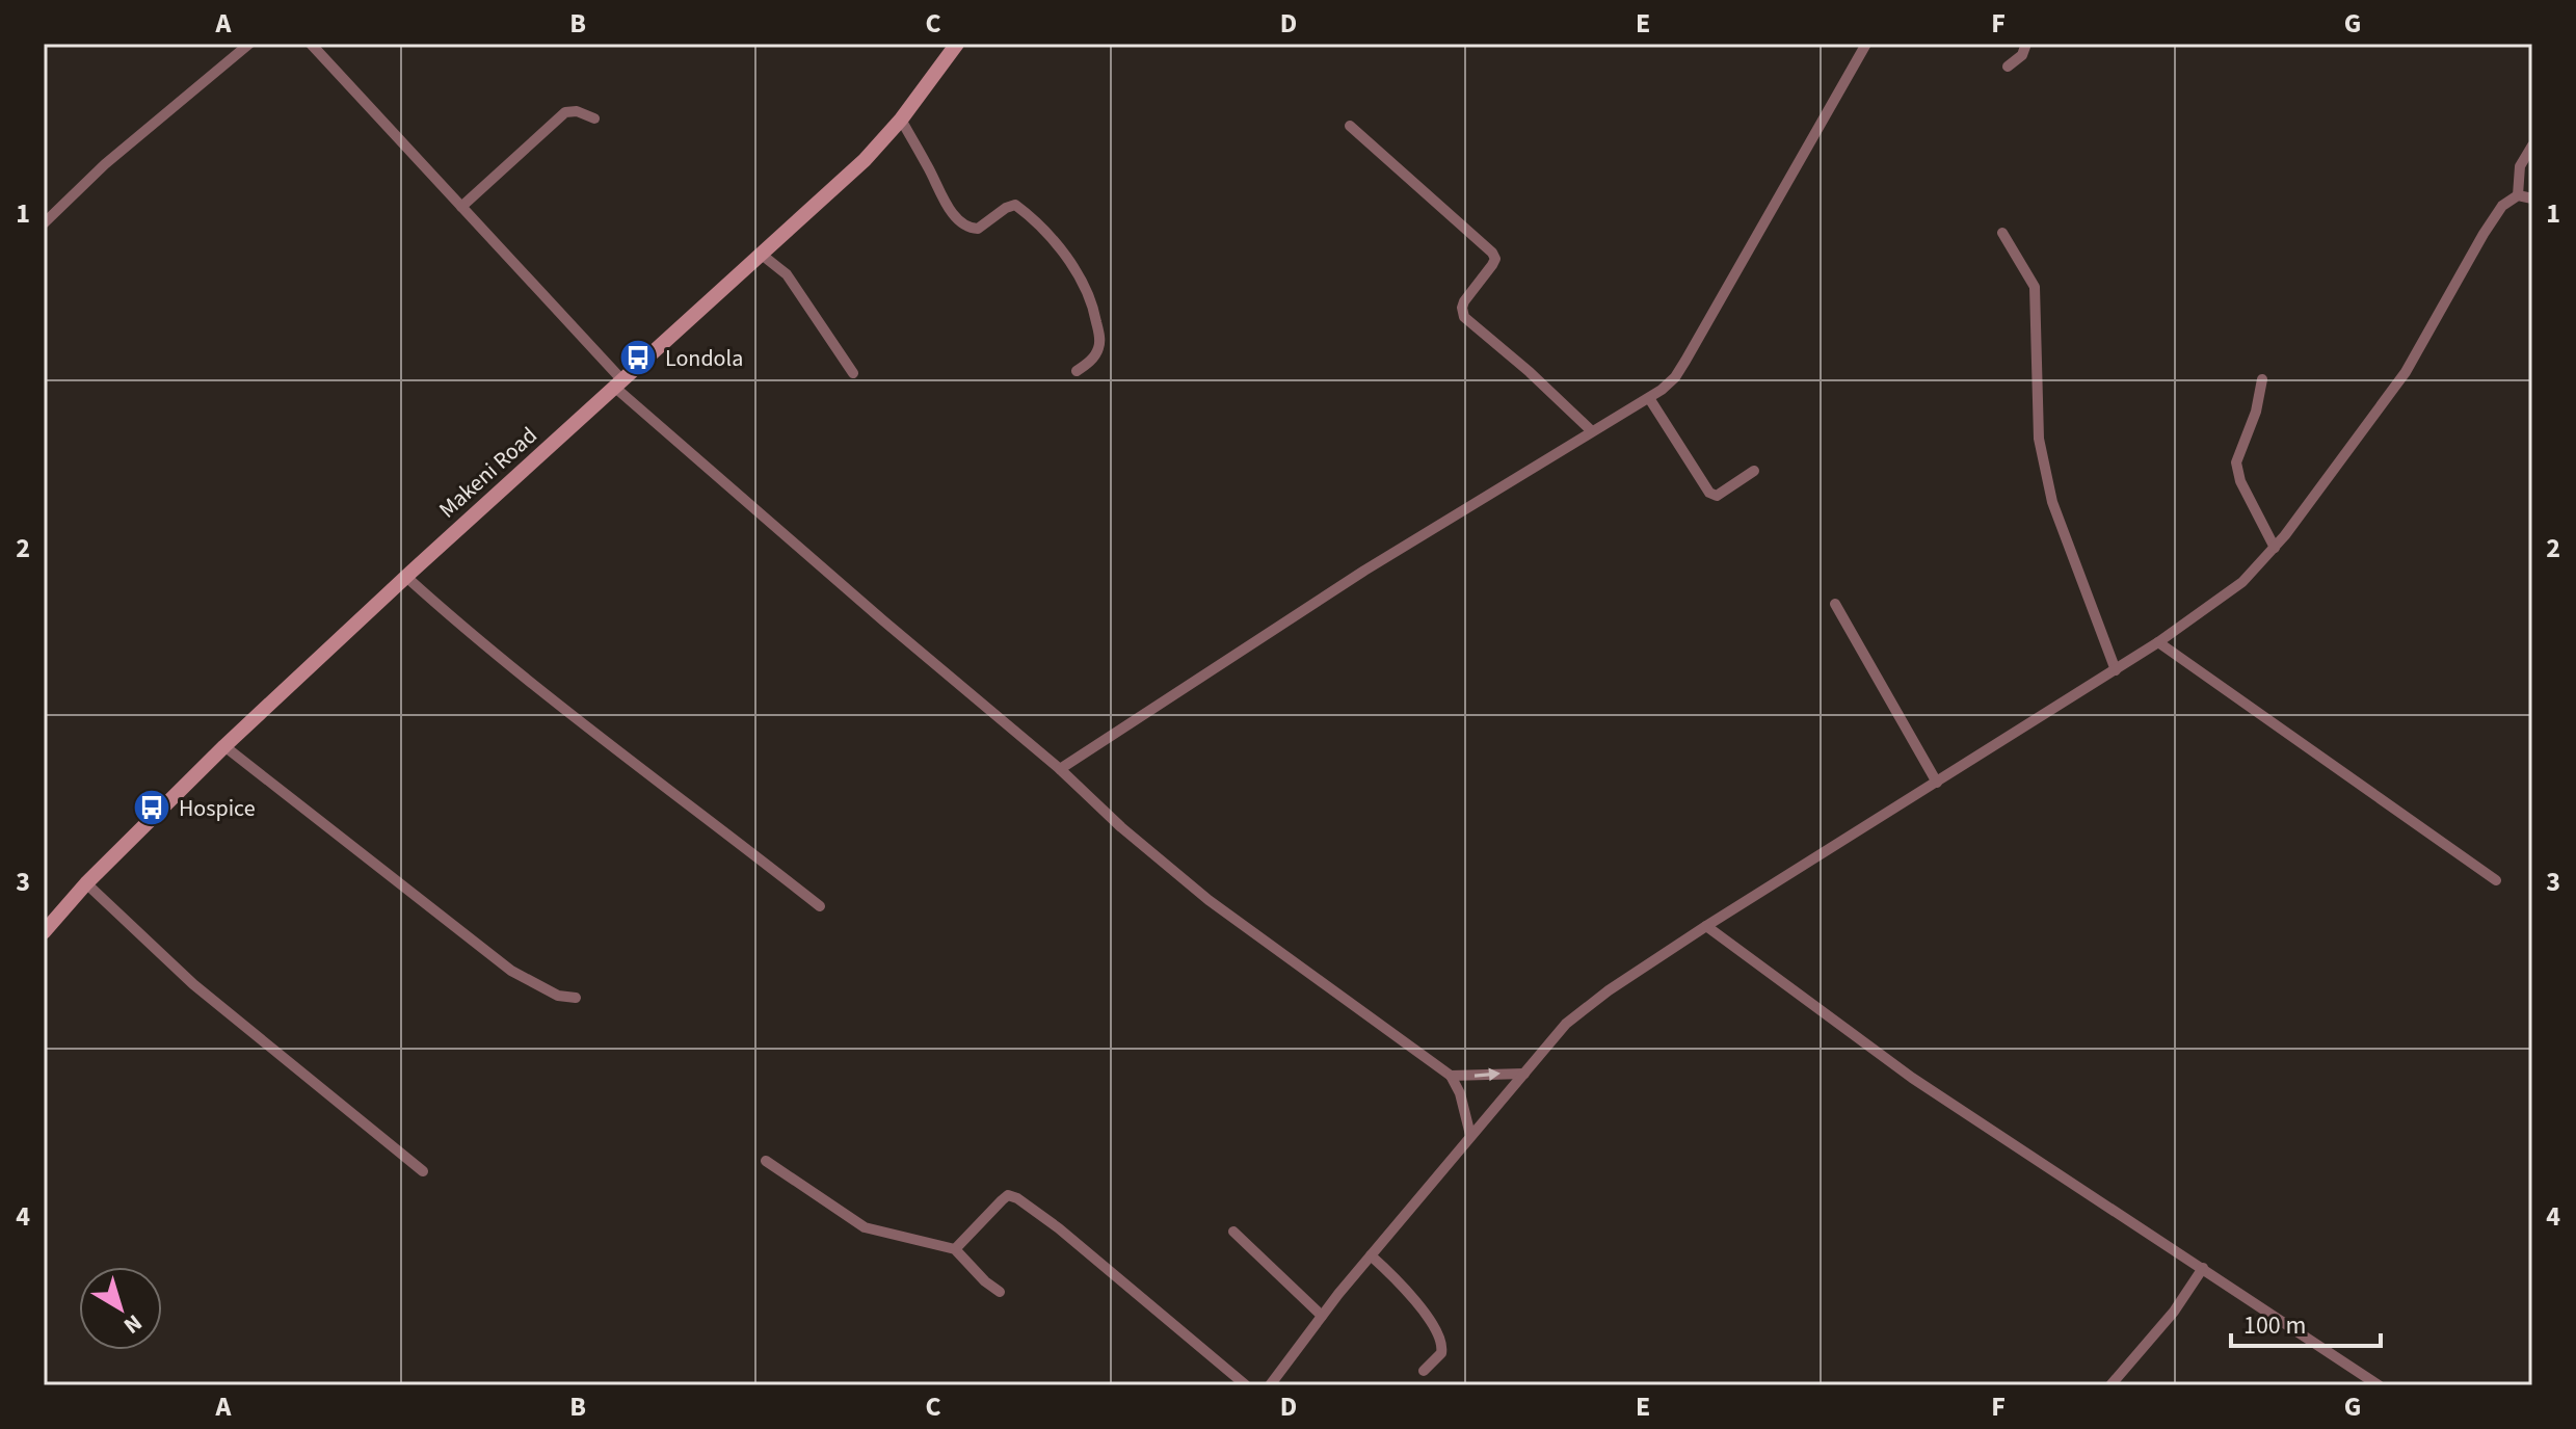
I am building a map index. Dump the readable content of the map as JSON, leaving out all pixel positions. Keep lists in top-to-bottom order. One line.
{"streets":{"main road":["Makeni Road"]},"places":{"bus stop":["Londola","Hospice"]},"scale_bar":"100 m","north":"bottom right","grid":{"columns":["A","B","C","D","E","F","G"],"rows":["1","2","3","4"]}}
